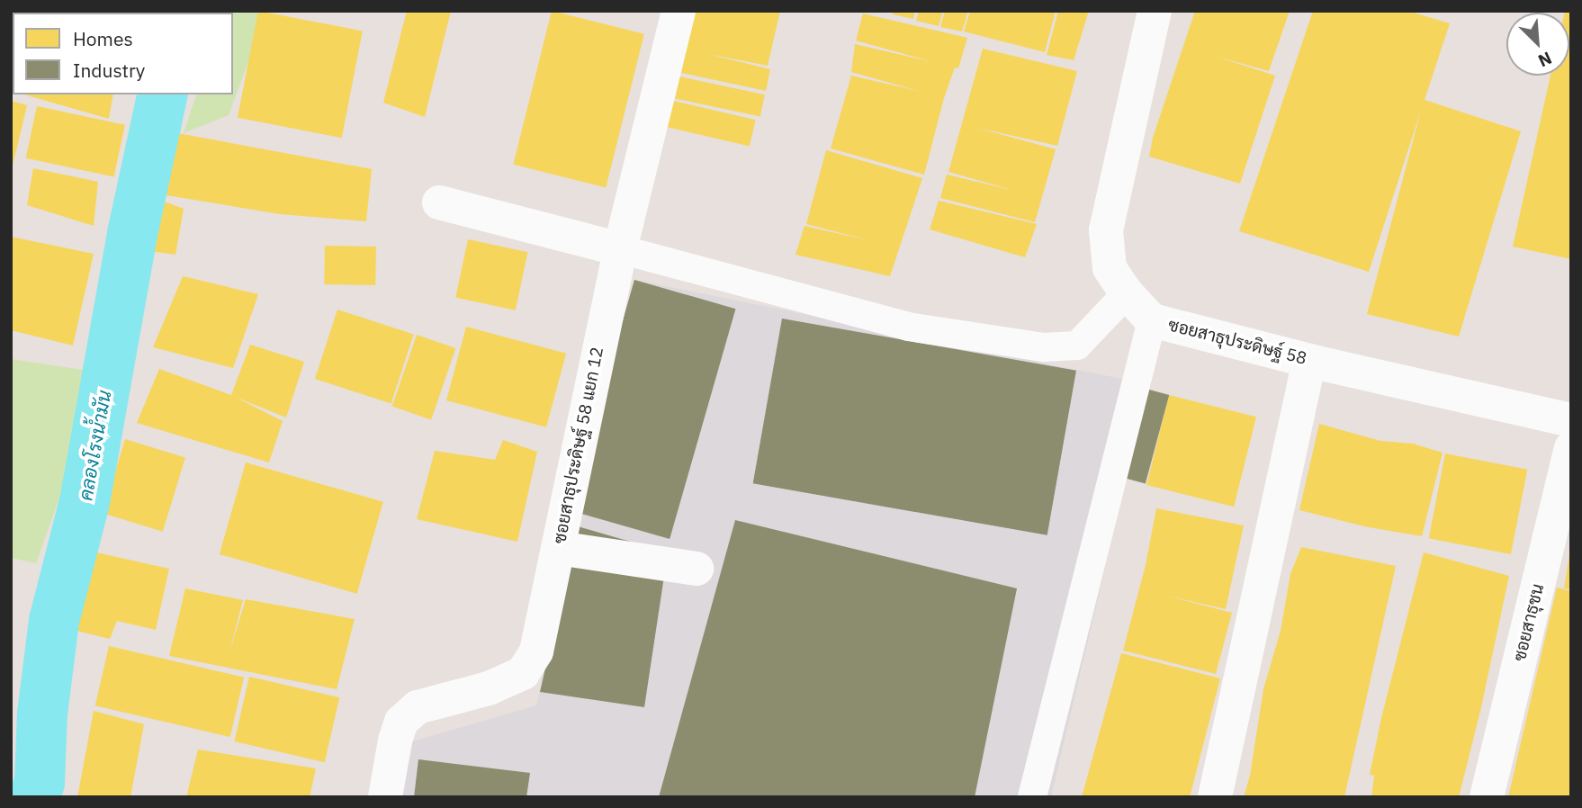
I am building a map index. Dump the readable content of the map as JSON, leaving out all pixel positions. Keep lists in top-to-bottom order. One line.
{"streets":{"street":["ซอยสาธุประดิษฐ์ 58","ซอยสาธุประดิษฐ์ 58 แยก 12","ซอยสาธุชน"]},"water":["คลองโรงน้ำมัน"],"legend":["Homes","Industry"],"north":"bottom right"}
